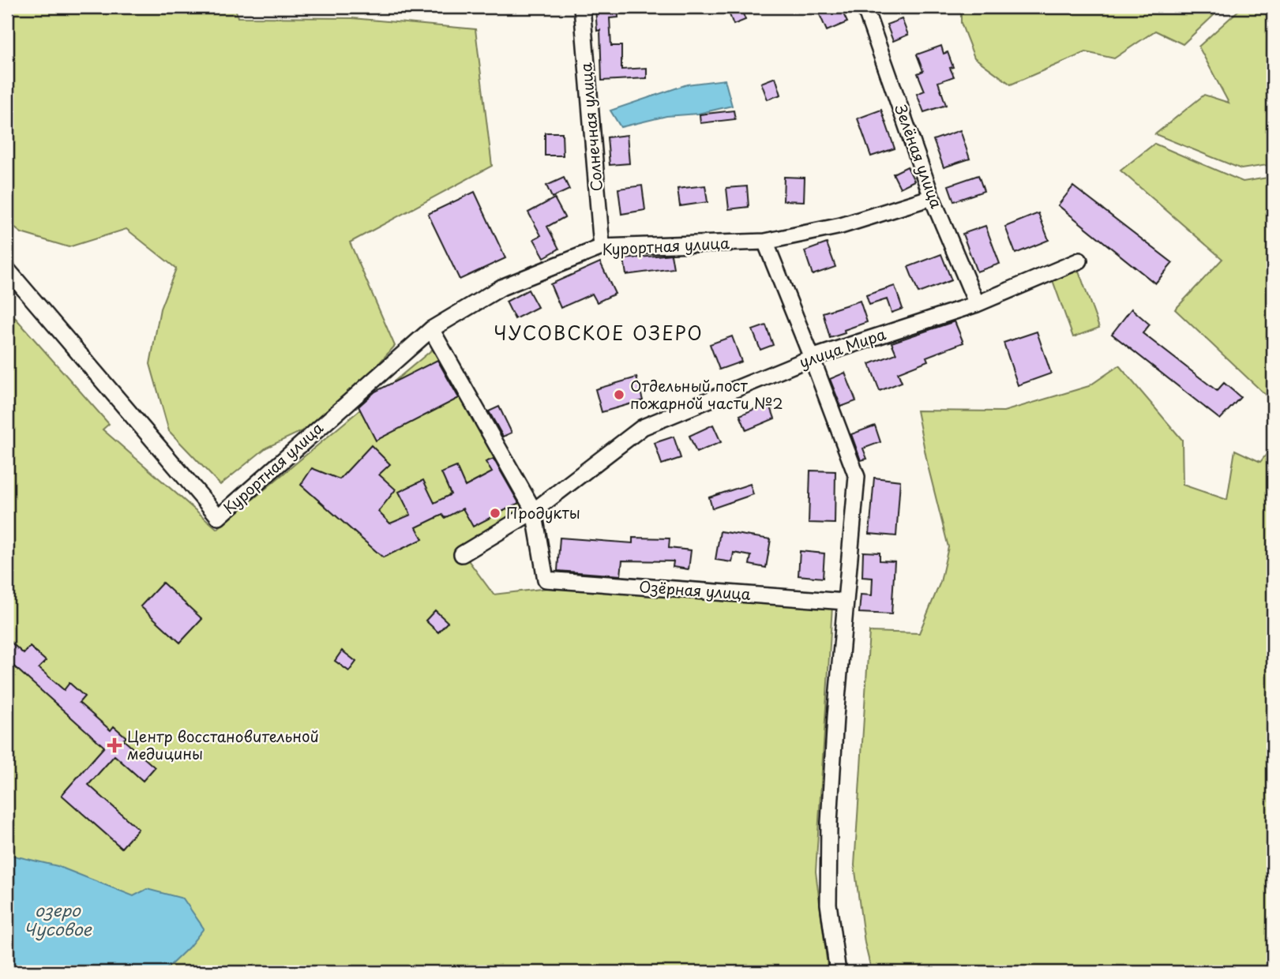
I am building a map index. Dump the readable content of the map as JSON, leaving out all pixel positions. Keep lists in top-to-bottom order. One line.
{"streets":{"street":["Солнечная улица","Зелёная улица","Курортная улица","улица Мира","Озёрная улица"]},"crossings":[["Солнечная улица","Курортная улица"],["Зелёная улица","Курортная улица"],["Зелёная улица","улица Мира"],["улица Мира","Озёрная улица"]],"districts":["ЧУСОВСКОЕ ОЗЕРО"],"water":["озеро Чусовое"],"places":{"other":["Отдельный пост пожарной части №2","Продукты"],"health":["Центр восстановительной медицины"]}}
